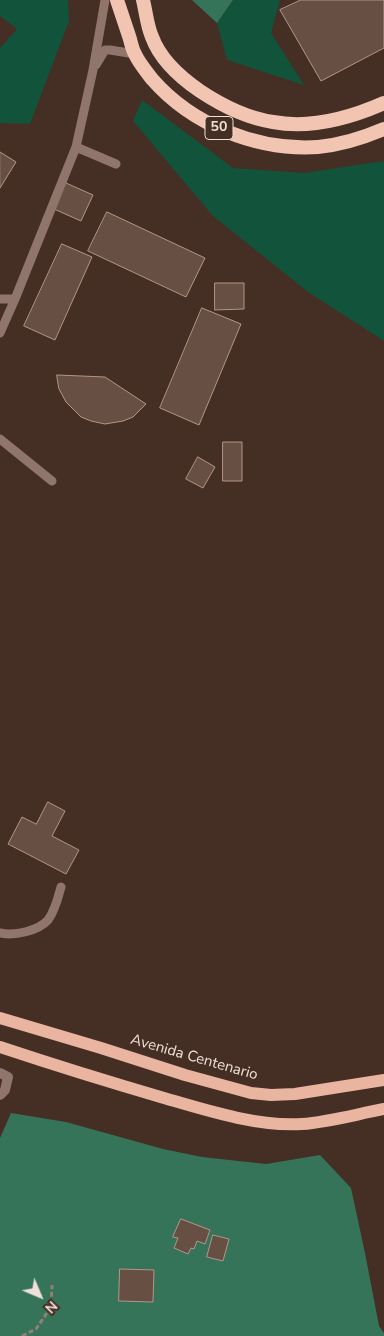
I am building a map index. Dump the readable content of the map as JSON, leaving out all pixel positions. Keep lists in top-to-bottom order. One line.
{"streets":{"highway":["50"],"main road":["Avenida Centenario"]},"north":"bottom right"}
